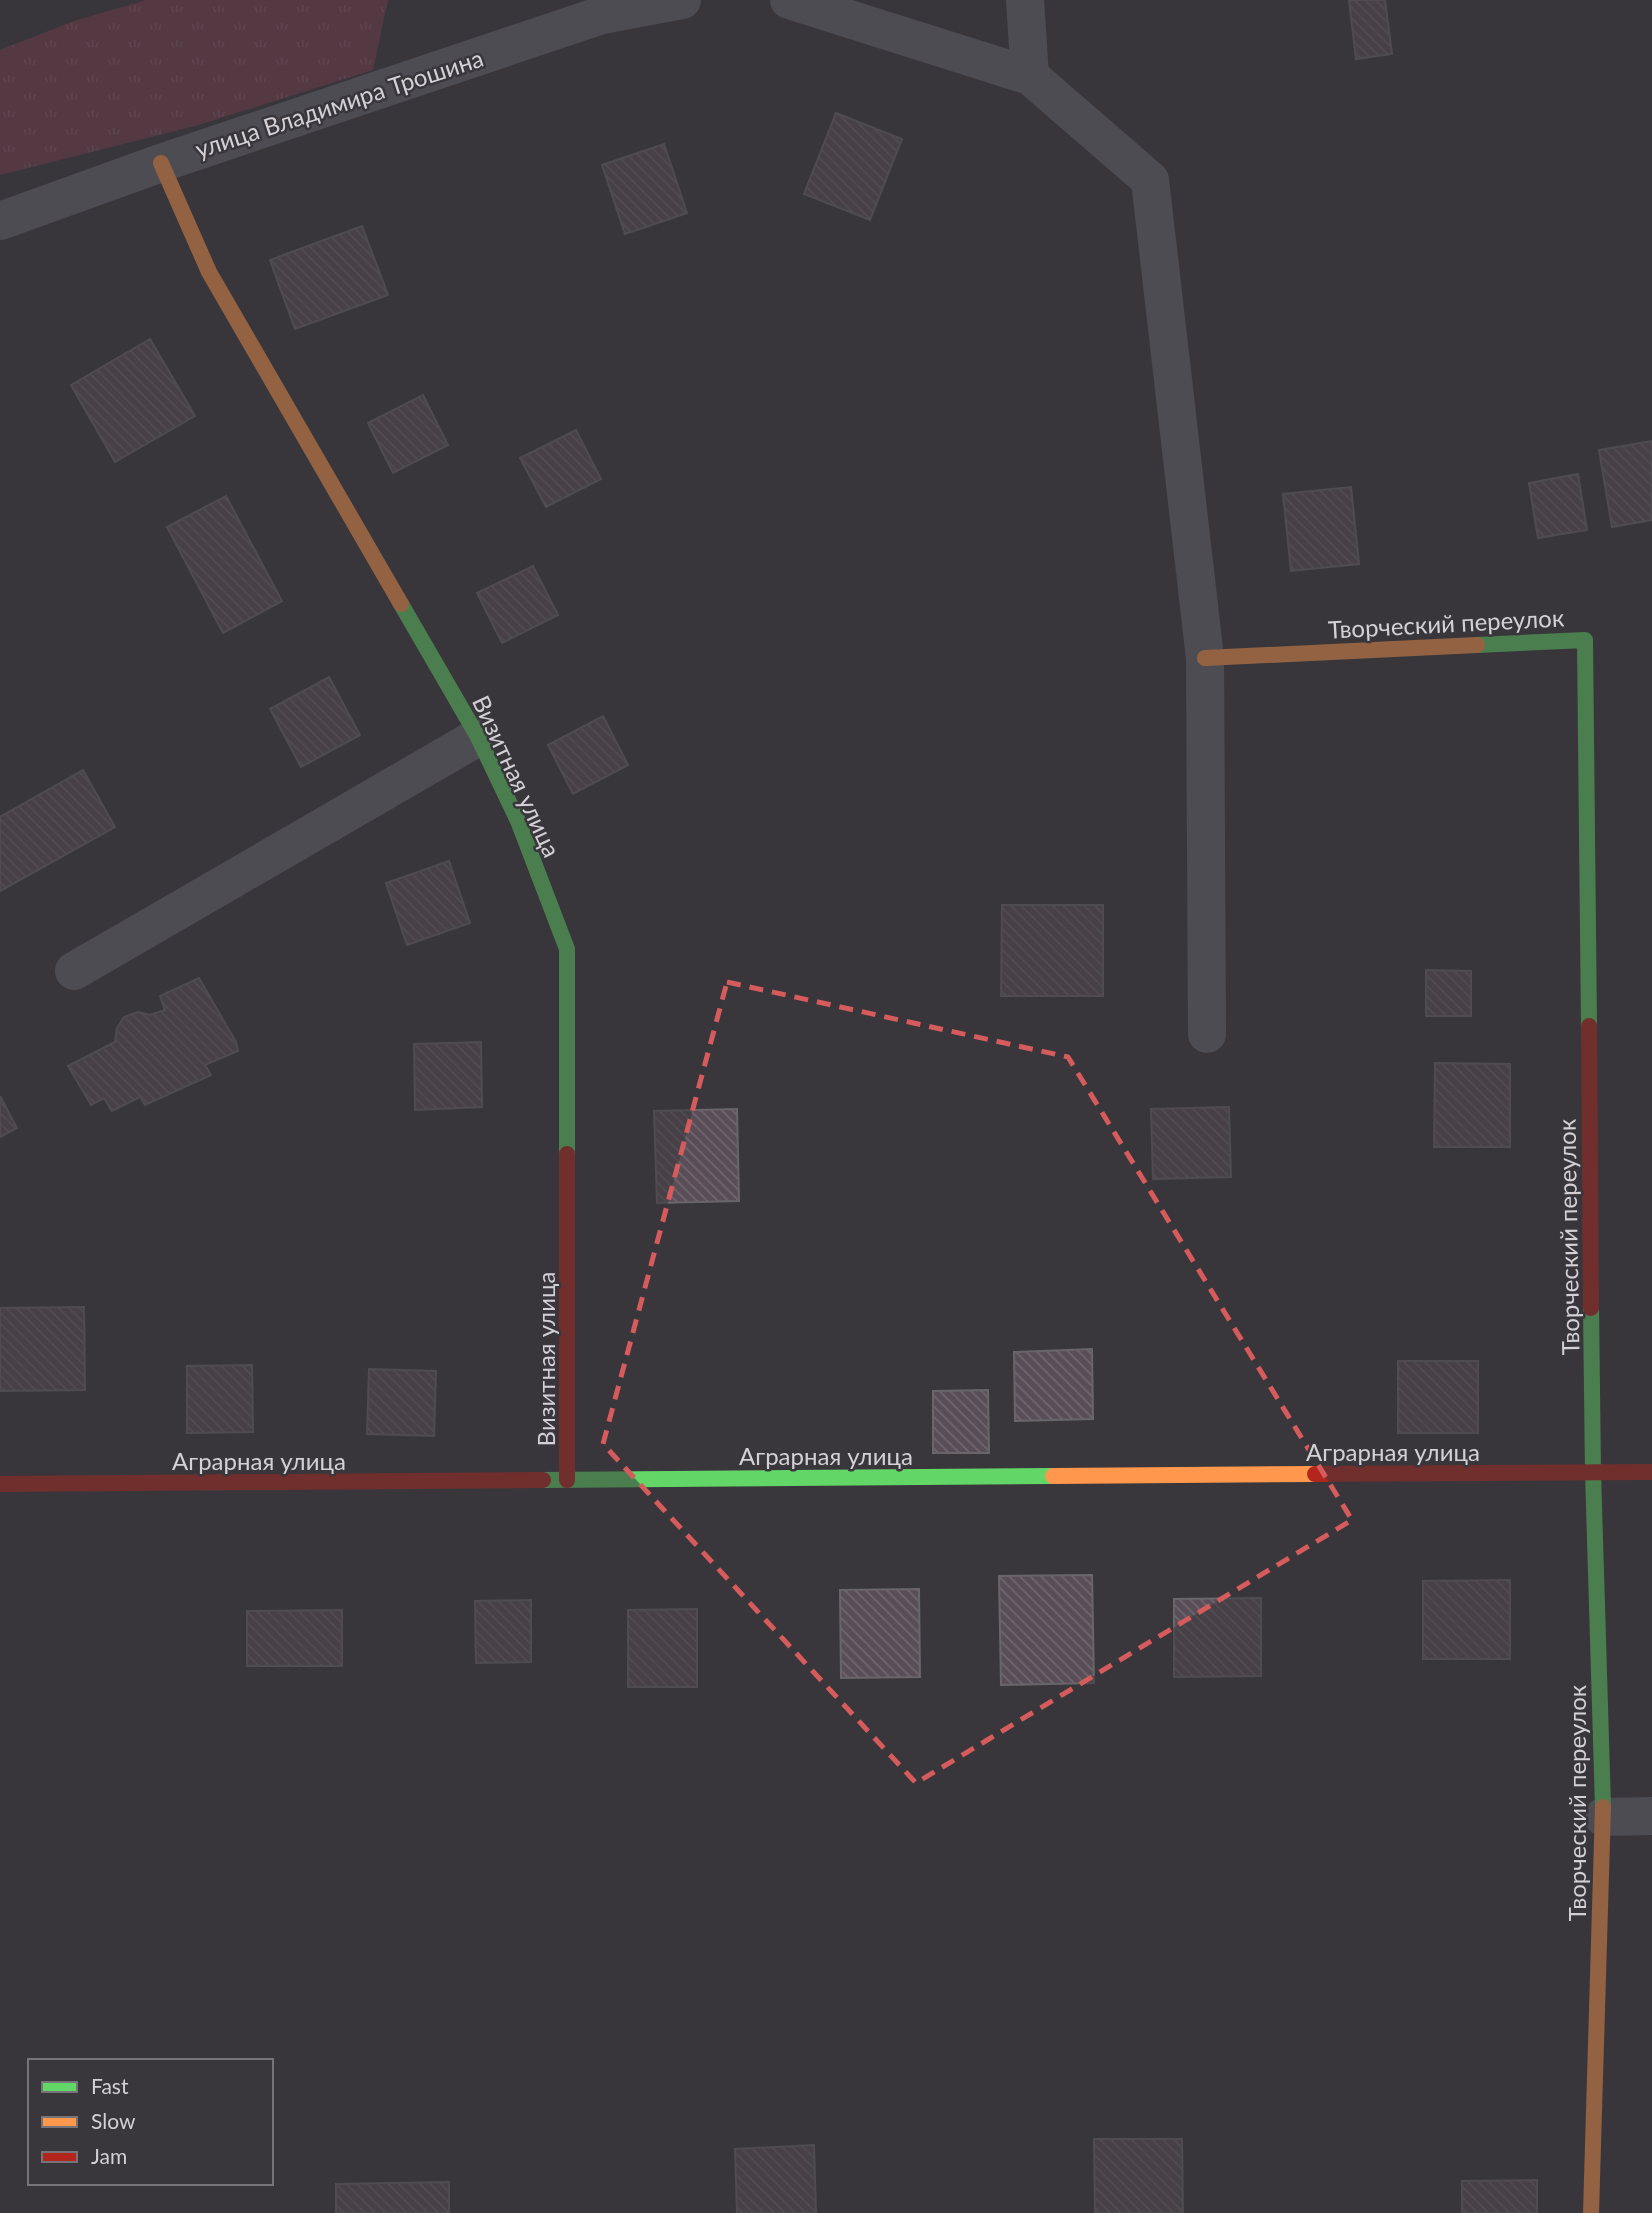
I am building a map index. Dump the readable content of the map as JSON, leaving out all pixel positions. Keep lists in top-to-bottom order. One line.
{"streets":{"street":["улица Владимира Трошина","Творческий переулок","Визитная улица","Аграрная улица"]},"crossings":[["улица Владимира Трошина","Визитная улица"],["Творческий переулок","Аграрная улица"],["Визитная улица","Аграрная улица"]],"legend":["Fast","Slow","Jam"]}
